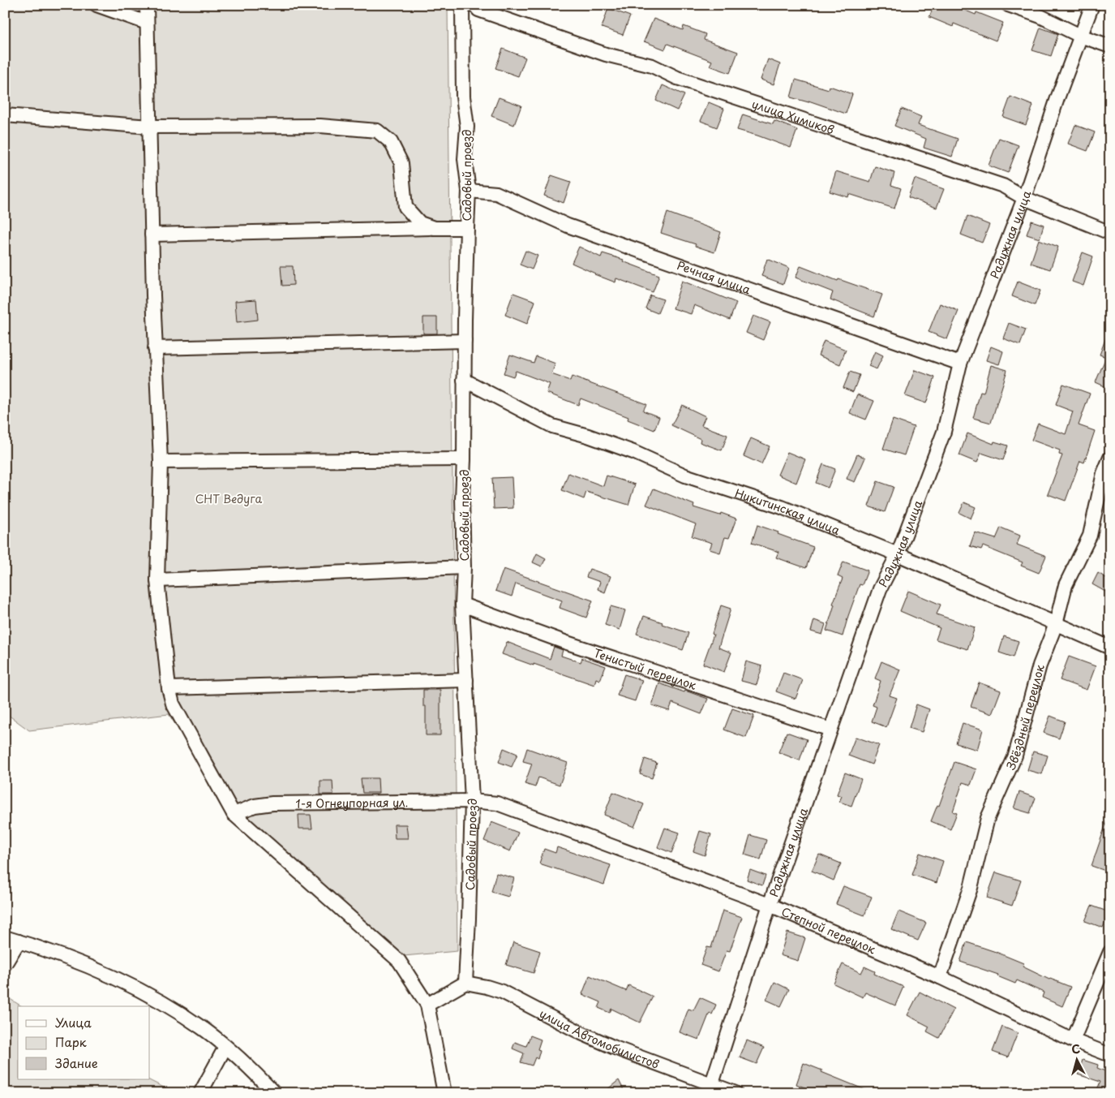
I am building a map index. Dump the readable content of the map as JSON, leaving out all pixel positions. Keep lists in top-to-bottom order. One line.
{"streets":{"street":["улица Химиков","Садовый проезд","Радужная улица","Речная улица","Никитинская улица","Тенистый переулок","Звёздный переулок","1-я Огнеупорная ул.","Степной переулок","улица Автомобилистов"]},"crossings":[["улица Химиков","Радужная улица"],["Садовый проезд","Речная улица"],["Садовый проезд","Никитинская улица"],["Садовый проезд","Тенистый переулок"],["Садовый проезд","1-я Огнеупорная ул."],["Садовый проезд","Степной переулок"],["Садовый проезд","улица Автомобилистов"],["Радужная улица","Речная улица"],["Радужная улица","Никитинская улица"],["Радужная улица","Тенистый переулок"],["Радужная улица","Степной переулок"],["Радужная улица","улица Автомобилистов"],["Никитинская улица","Звёздный переулок"],["Звёздный переулок","Степной переулок"],["1-я Огнеупорная ул.","Степной переулок"]],"parks":["СНТ Ведуга"],"legend":["Улица","Парк","Здание"],"north":"top"}
